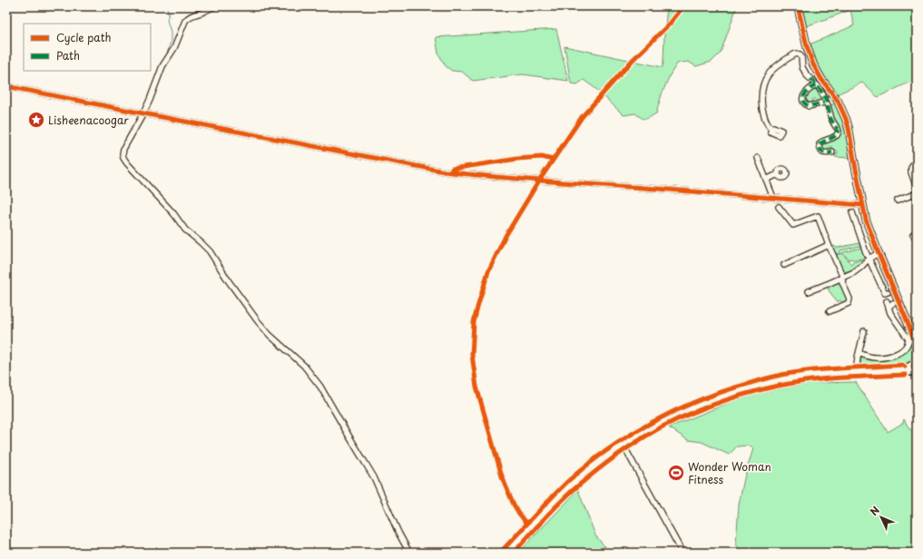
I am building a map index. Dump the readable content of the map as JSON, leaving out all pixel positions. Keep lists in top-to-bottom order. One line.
{"places":{"place":["Lisheenacoogar"],"sports":["Wonder Woman Fitness"]},"legend":["Cycle path","Path"],"north":"top left"}
